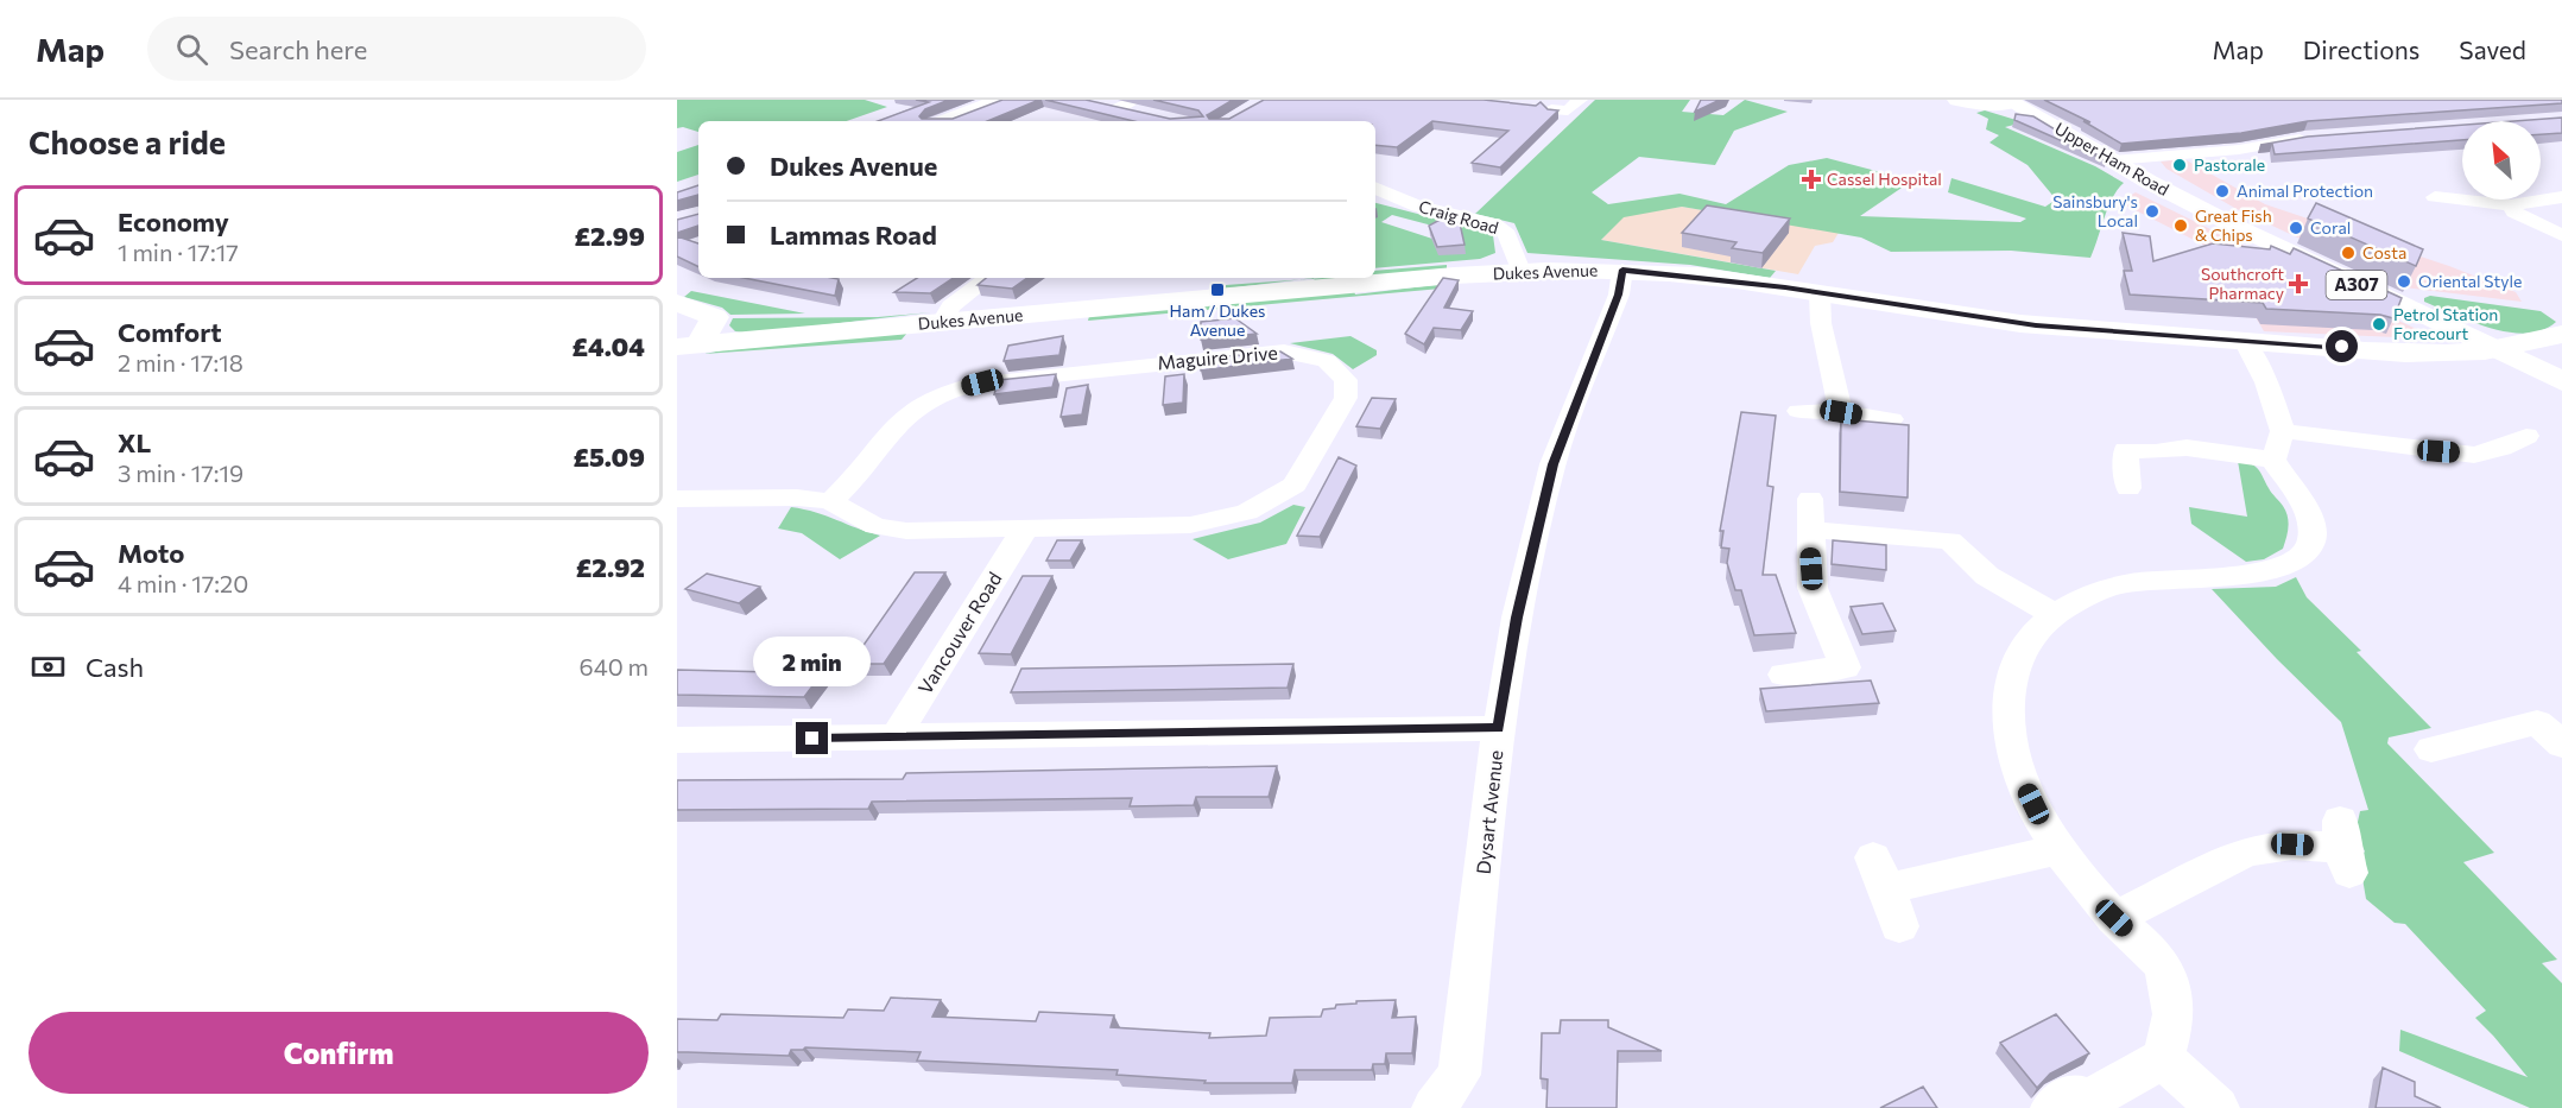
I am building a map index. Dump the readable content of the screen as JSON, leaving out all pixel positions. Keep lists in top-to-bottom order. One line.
{"streets":{"street":["Upper Ham Road","Craig Road","Dukes Avenue","A307","Maguire Drive","Vancouver Road","Dysart Avenue"]},"crossings":[["Upper Ham Road","Dukes Avenue"],["Upper Ham Road","A307"],["Craig Road","Dukes Avenue"],["Dukes Avenue","A307"],["Dukes Avenue","Dysart Avenue"],["Maguire Drive","Vancouver Road"]],"places":{"other":["Pastorale","Animal Protection","Sainsbury's Local","Great Fish & Chips","Coral","Costa","Oriental Style","Petrol Station Forecourt"],"health":["Cassel Hospital","Southcroft Pharmacy"],"transit":["Ham / Dukes Avenue"]},"north":"top left","page":{"header":"Map","search":"Search here","nav":["Map","Directions","Saved"],"heading":"Choose a ride","banner":["Dukes Avenue","Lammas Road"],"list":[{"name":"Economy","note":"1 min · 17:17","value":"£2.99"},{"name":"Comfort","note":"2 min · 17:18","value":"£4.04"},{"name":"XL","note":"3 min · 17:19","value":"£5.09"},{"name":"Moto","note":"4 min · 17:20","value":"£2.92"}],"pay":["Cash","640 m"],"bubble":"2 min","buttons":"Confirm"}}
